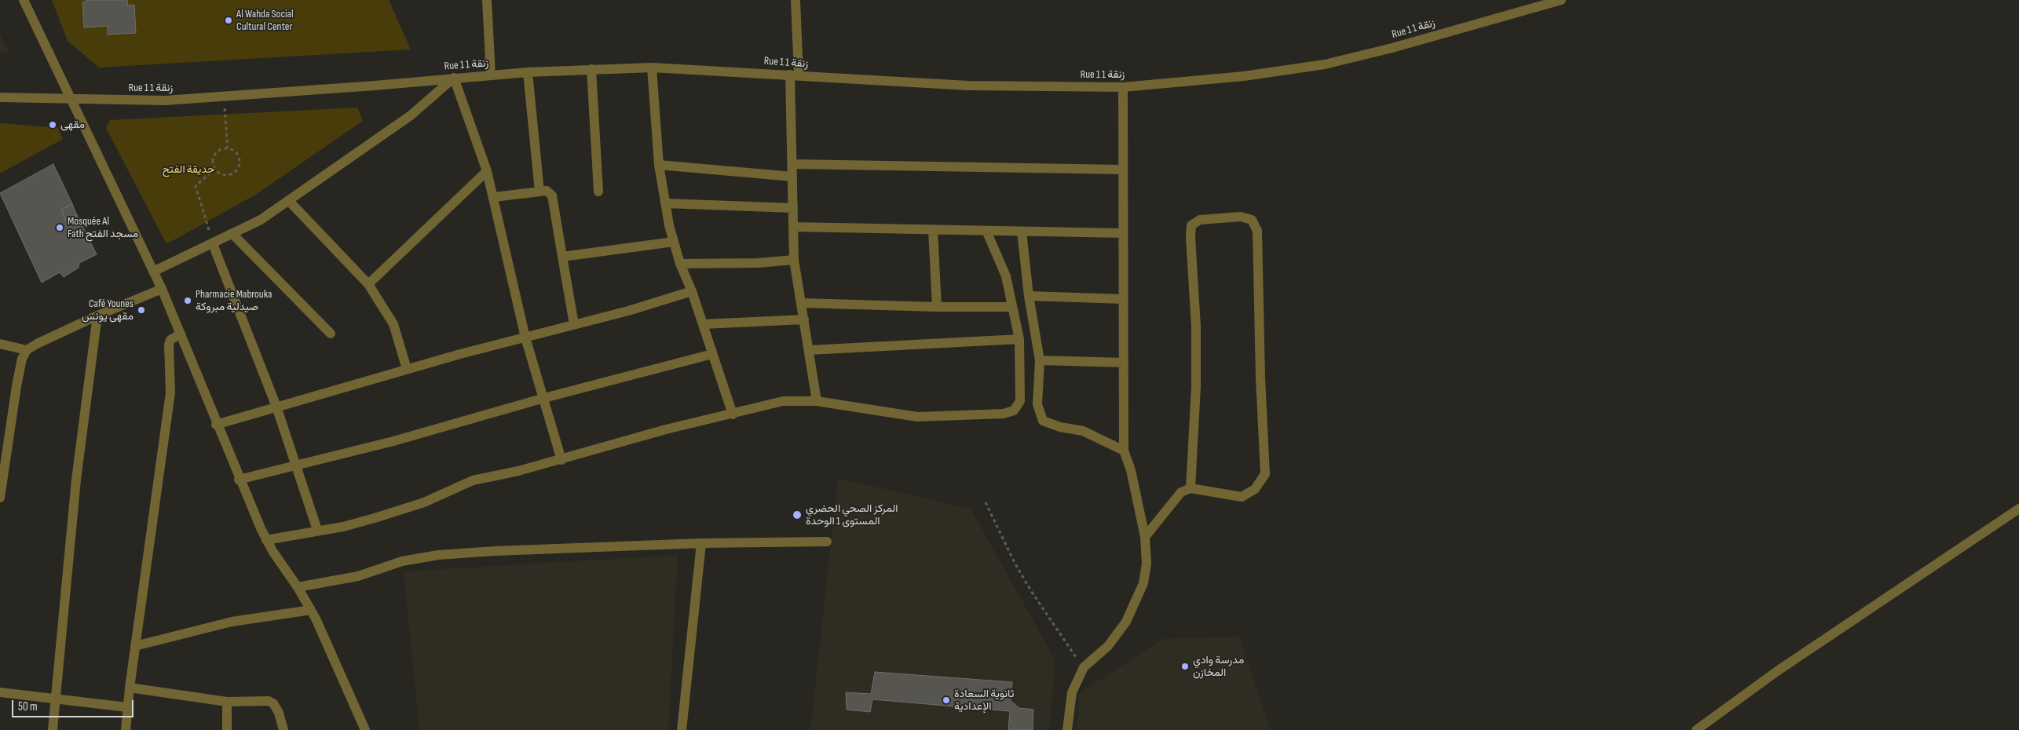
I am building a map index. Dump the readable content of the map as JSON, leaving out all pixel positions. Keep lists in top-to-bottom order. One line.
{"streets":{"street":["Rue 1 زنقة 1"]},"parks":["حديقة الفتح"],"places":["Al Wahda Social Cultural Center","مقهى","Mosquée Al Fath مسجد الفتح","Pharmacie Mabrouka صيدلية مبروكة","Café Younes مقهى يونس","المركز الصحي الحضري المستوى 1 الوحدة","مدرسة وادي المخازن","ثانوية السعادة الإعدادية"],"scale_bar":"50 m"}
